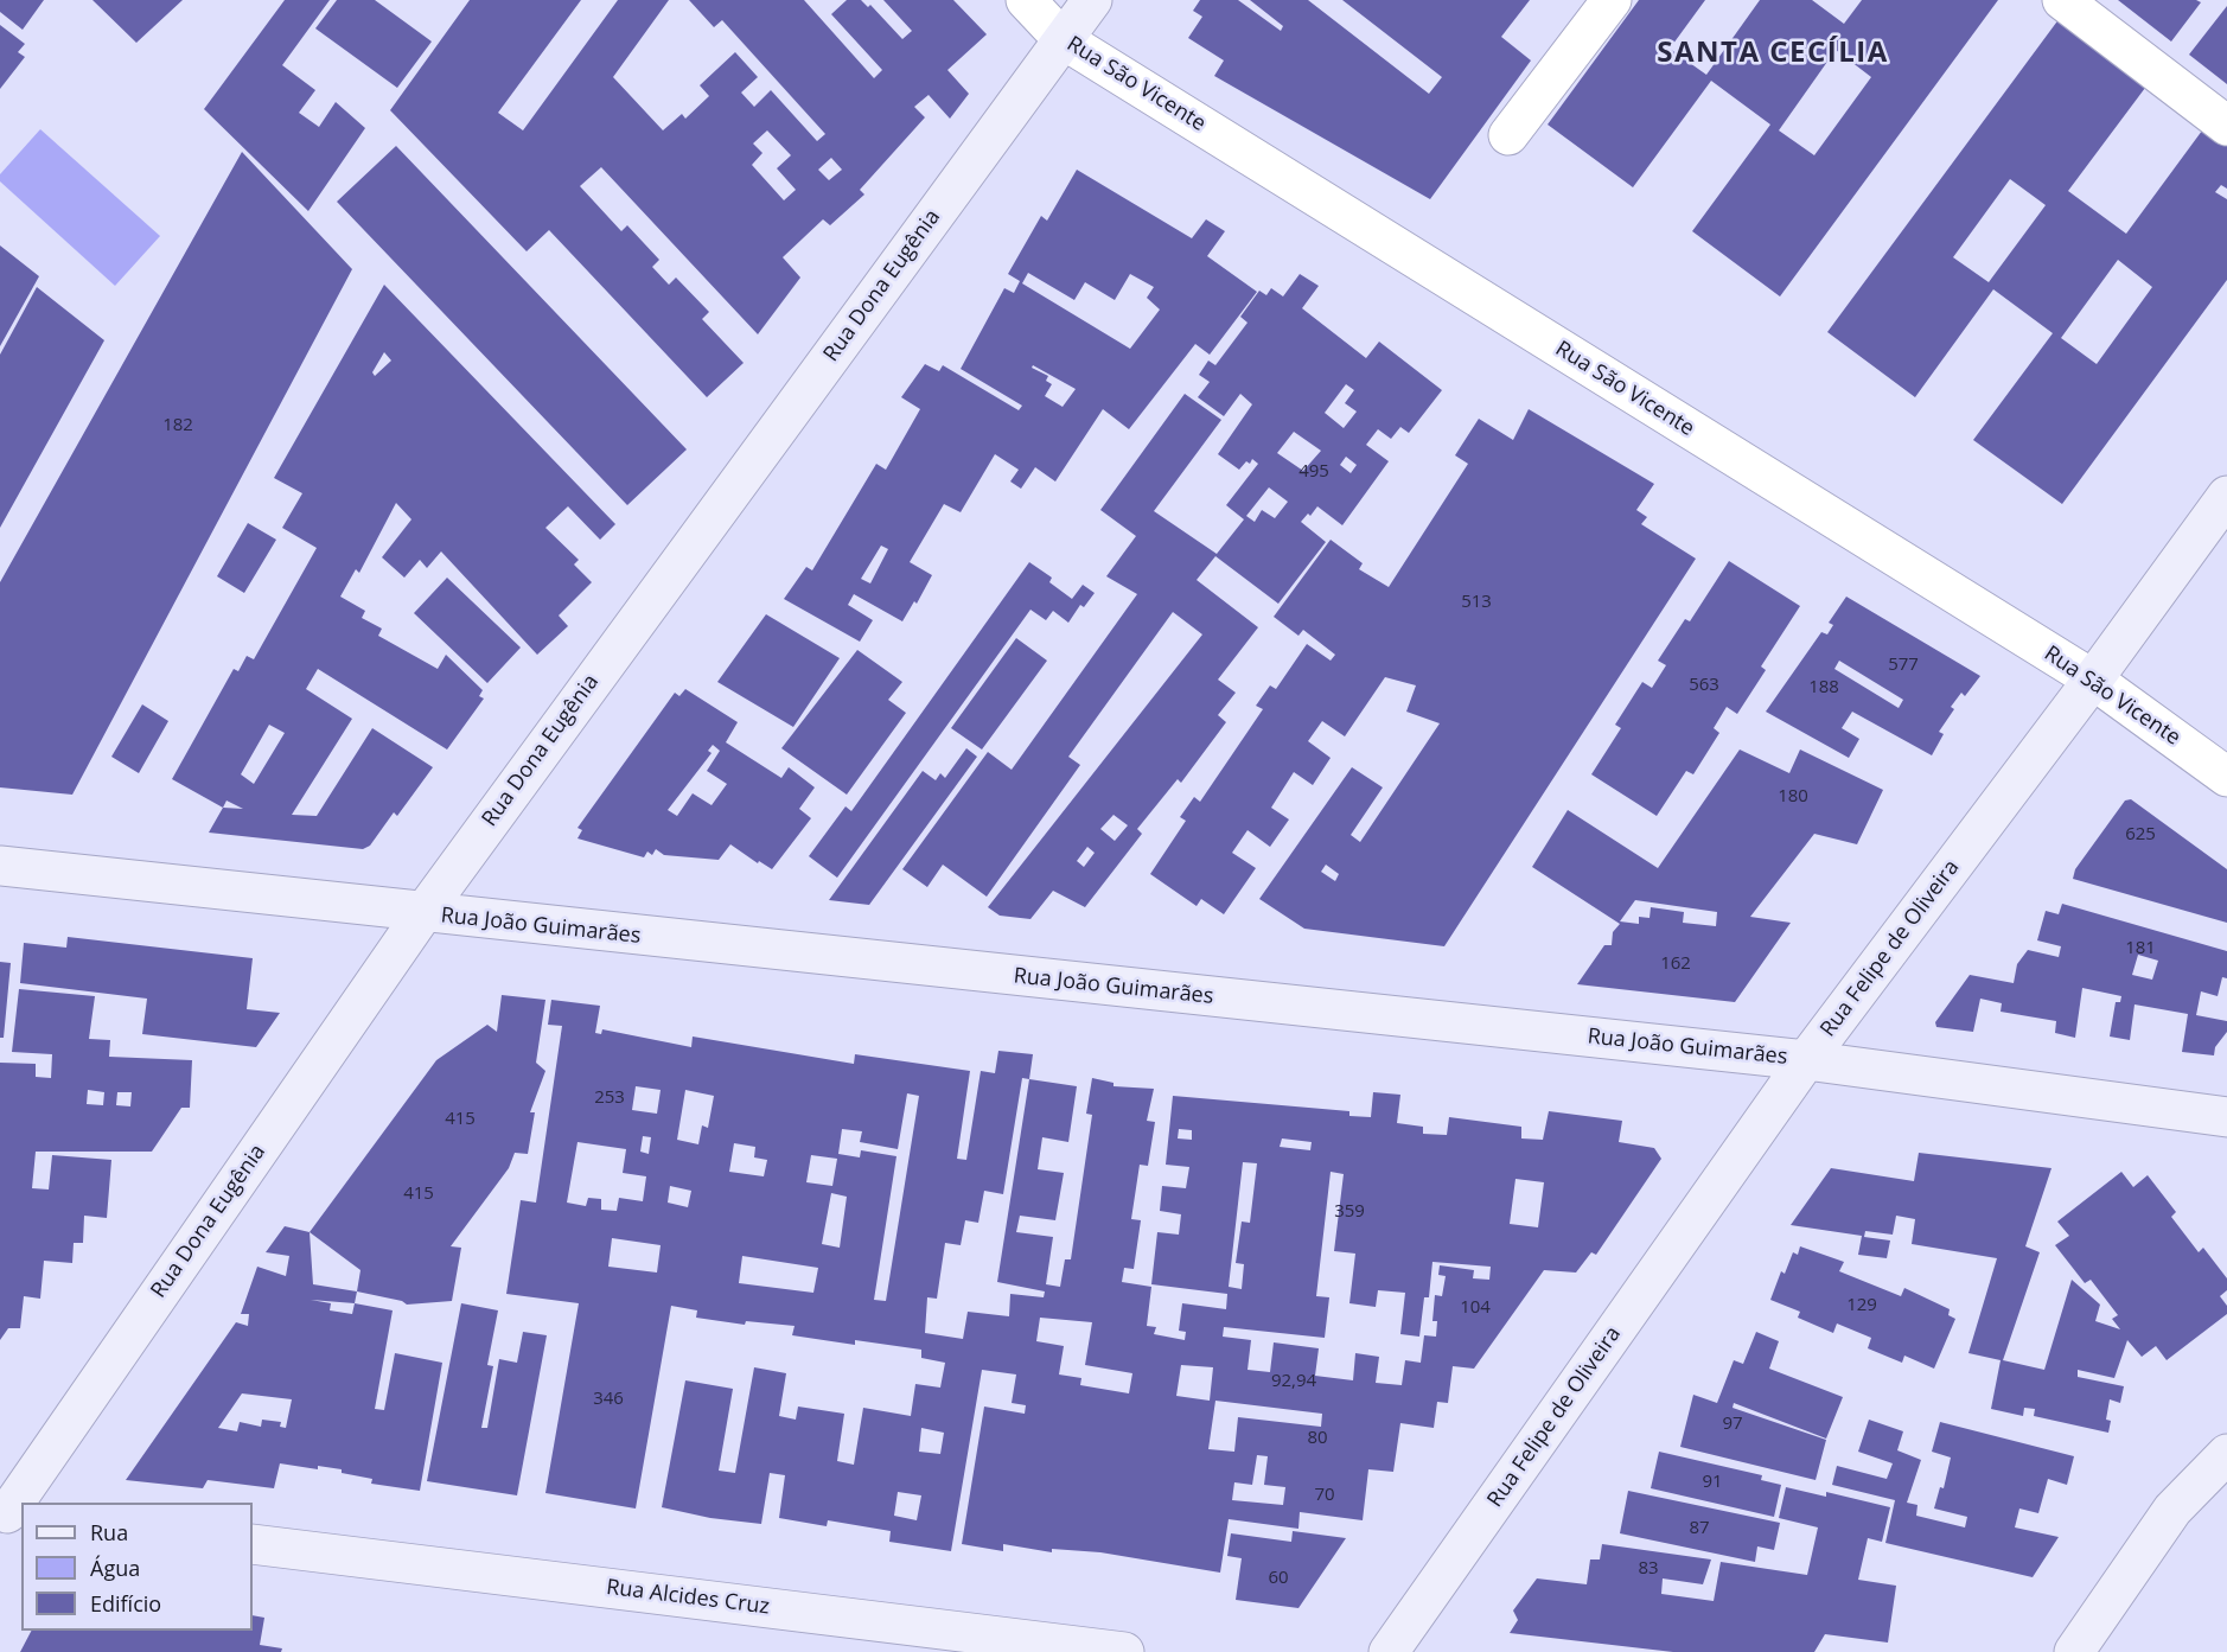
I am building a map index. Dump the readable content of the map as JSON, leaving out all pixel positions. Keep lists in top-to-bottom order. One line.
{"streets":{"street":["Rua São Vicente","Rua Dona Eugênia","Rua João Guimarães","Rua Felipe de Oliveira","Rua Alcides Cruz"]},"crossings":[["Rua São Vicente","Rua Dona Eugênia"],["Rua São Vicente","Rua Felipe de Oliveira"],["Rua Dona Eugênia","Rua João Guimarães"],["Rua João Guimarães","Rua Felipe de Oliveira"]],"districts":["SANTA CECÍLIA"],"house_numbers":["182","495","513","577","563","188","180","625","181","162","253","415","415","359","129","104","92,94","346","97","80","91","70","87","83","60"],"legend":["Rua","Água","Edifício"]}
